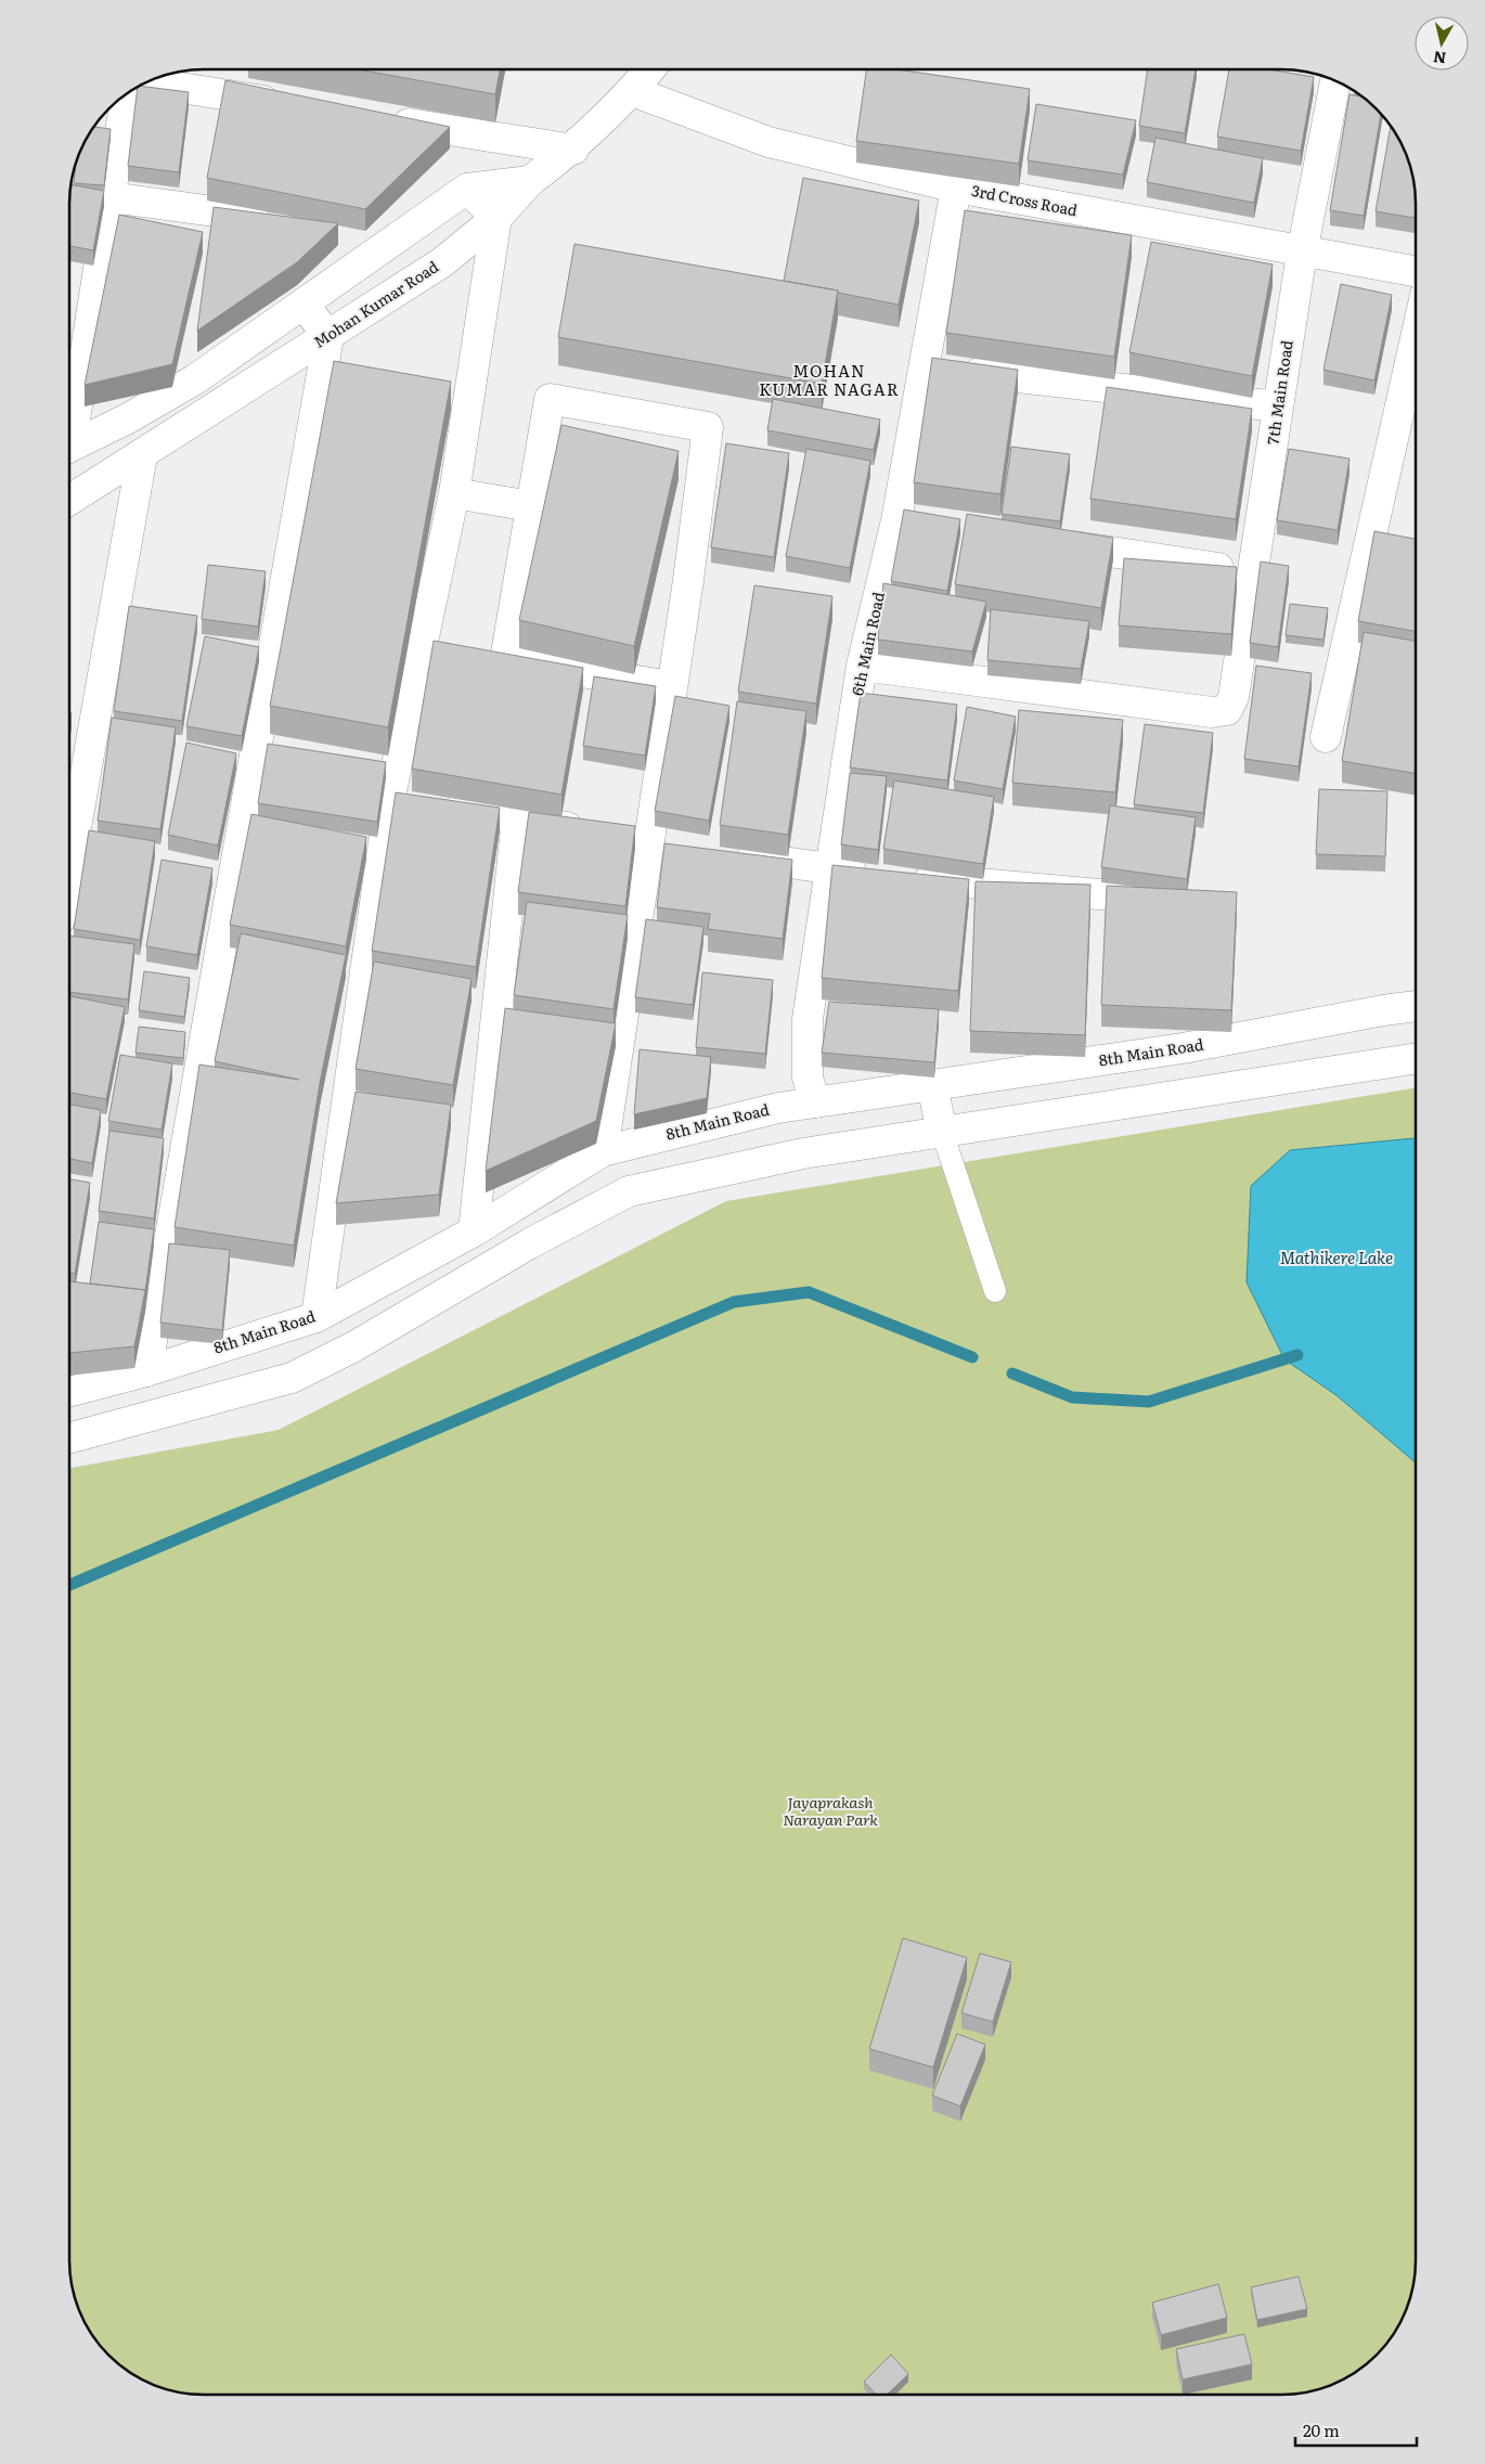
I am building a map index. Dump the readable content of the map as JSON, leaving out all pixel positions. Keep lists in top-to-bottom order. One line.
{"streets":{"street":["3rd Cross Road","Mohan Kumar Road","7th Main Road","6th Main Road","8th Main Road"]},"crossings":[["3rd Cross Road","Mohan Kumar Road"],["3rd Cross Road","7th Main Road"],["3rd Cross Road","6th Main Road"],["7th Main Road","6th Main Road"],["6th Main Road","8th Main Road"]],"districts":["MOHAN KUMAR NAGAR"],"water":["Mathikere Lake"],"parks":["Jayaprakash Narayan Park"],"scale_bar":"20 m","north":"bottom"}
